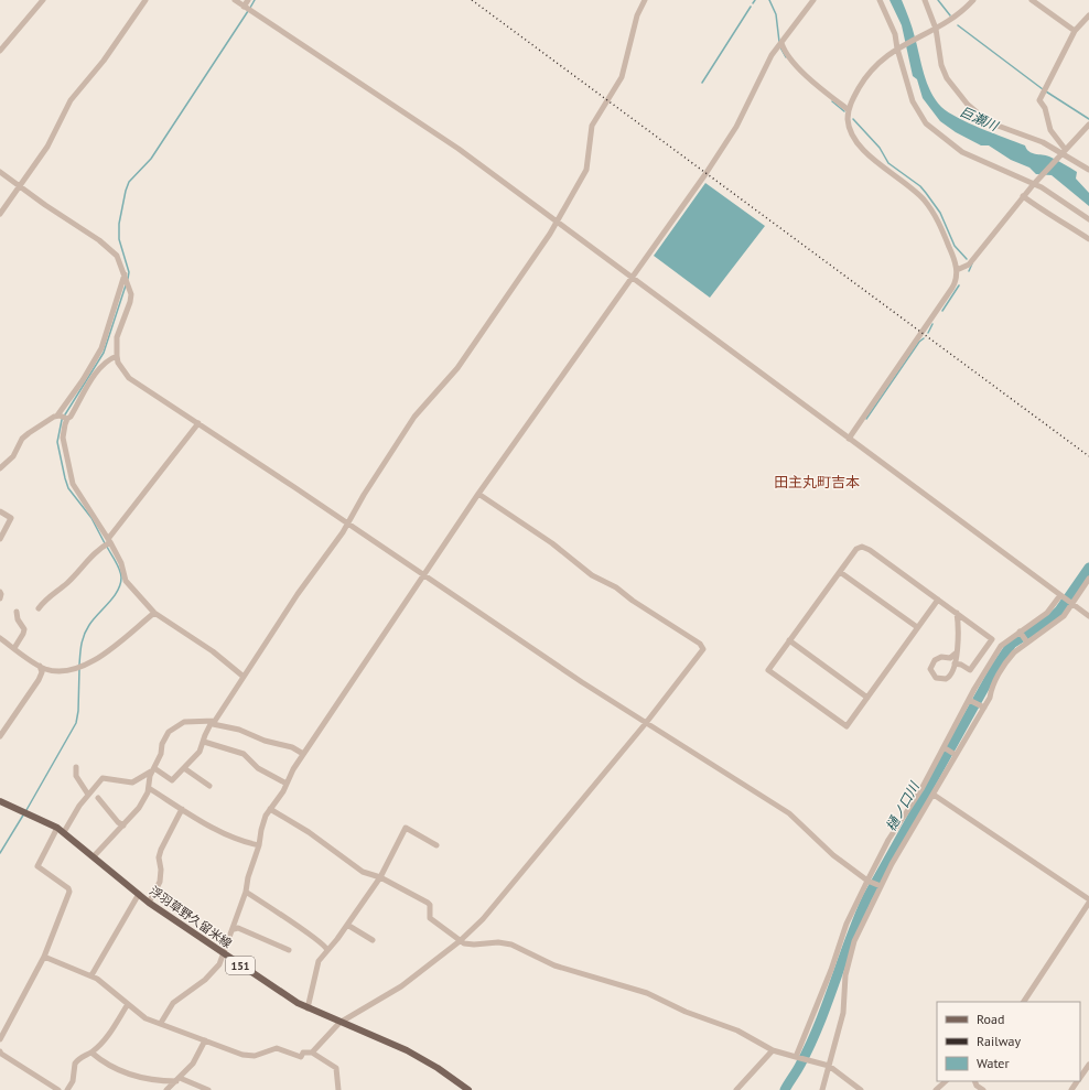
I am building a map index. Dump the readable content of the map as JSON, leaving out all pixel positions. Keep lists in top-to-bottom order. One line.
{"streets":{"main road":["浮羽草野久留米線","151"]},"districts":["田主丸町吉本"],"water":["巨瀬川","樋ノ口川"],"legend":["Road","Railway","Water"]}
